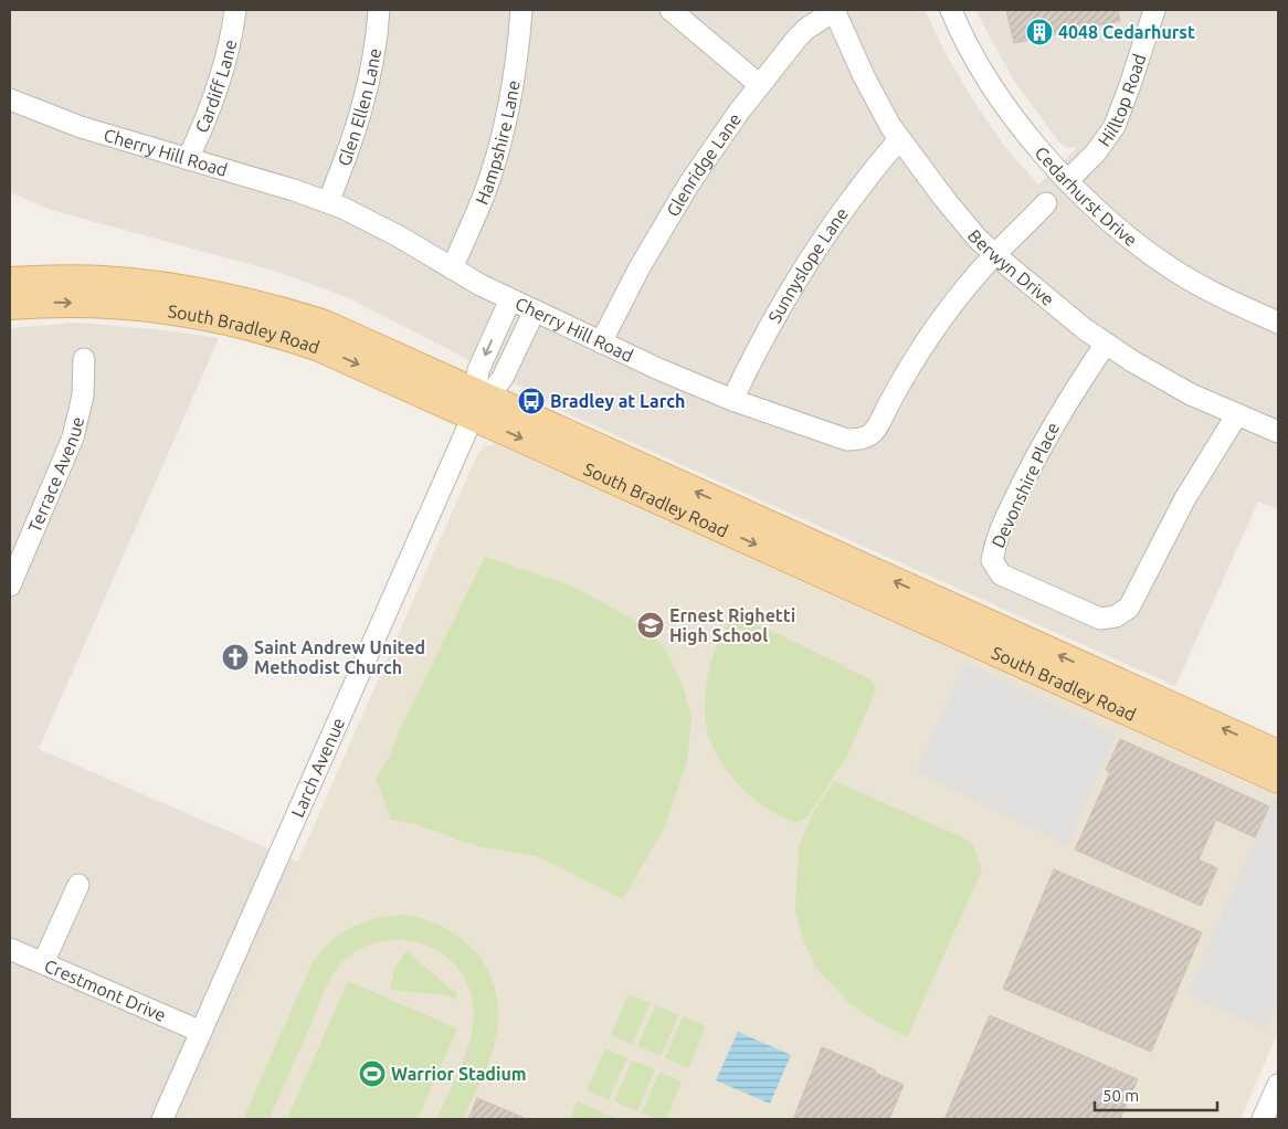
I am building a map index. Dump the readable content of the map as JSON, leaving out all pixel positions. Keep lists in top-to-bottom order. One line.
{"streets":{"main road":["South Bradley Road"],"street":["Cardiff Lane","Hilltop Road","Glen Ellen Lane","Hampshire Lane","Cherry Hill Road","Glenridge Lane","Cedarhurst Drive","Sunnyslope Lane","Berwyn Drive","Terrace Avenue","Devonshire Place","Larch Avenue","Crestmont Drive"]},"crossings":[["Cardiff Lane","Cherry Hill Road"],["Hilltop Road","Cedarhurst Drive"],["Glen Ellen Lane","Cherry Hill Road"],["Hampshire Lane","Cherry Hill Road"],["Cherry Hill Road","Glenridge Lane"],["Cherry Hill Road","Sunnyslope Lane"],["Cherry Hill Road","Berwyn Drive"],["Glenridge Lane","Berwyn Drive"],["Sunnyslope Lane","Berwyn Drive"],["Berwyn Drive","Devonshire Place"],["South Bradley Road","Larch Avenue"],["Larch Avenue","Crestmont Drive"]],"places":{"building":["4048 Cedarhurst"],"bus stop":["Bradley at Larch"],"school or university":["Ernest Righetti High School"],"church":["Saint Andrew United Methodist Church"],"sports":["Warrior Stadium"]},"scale_bar":"50 m"}
